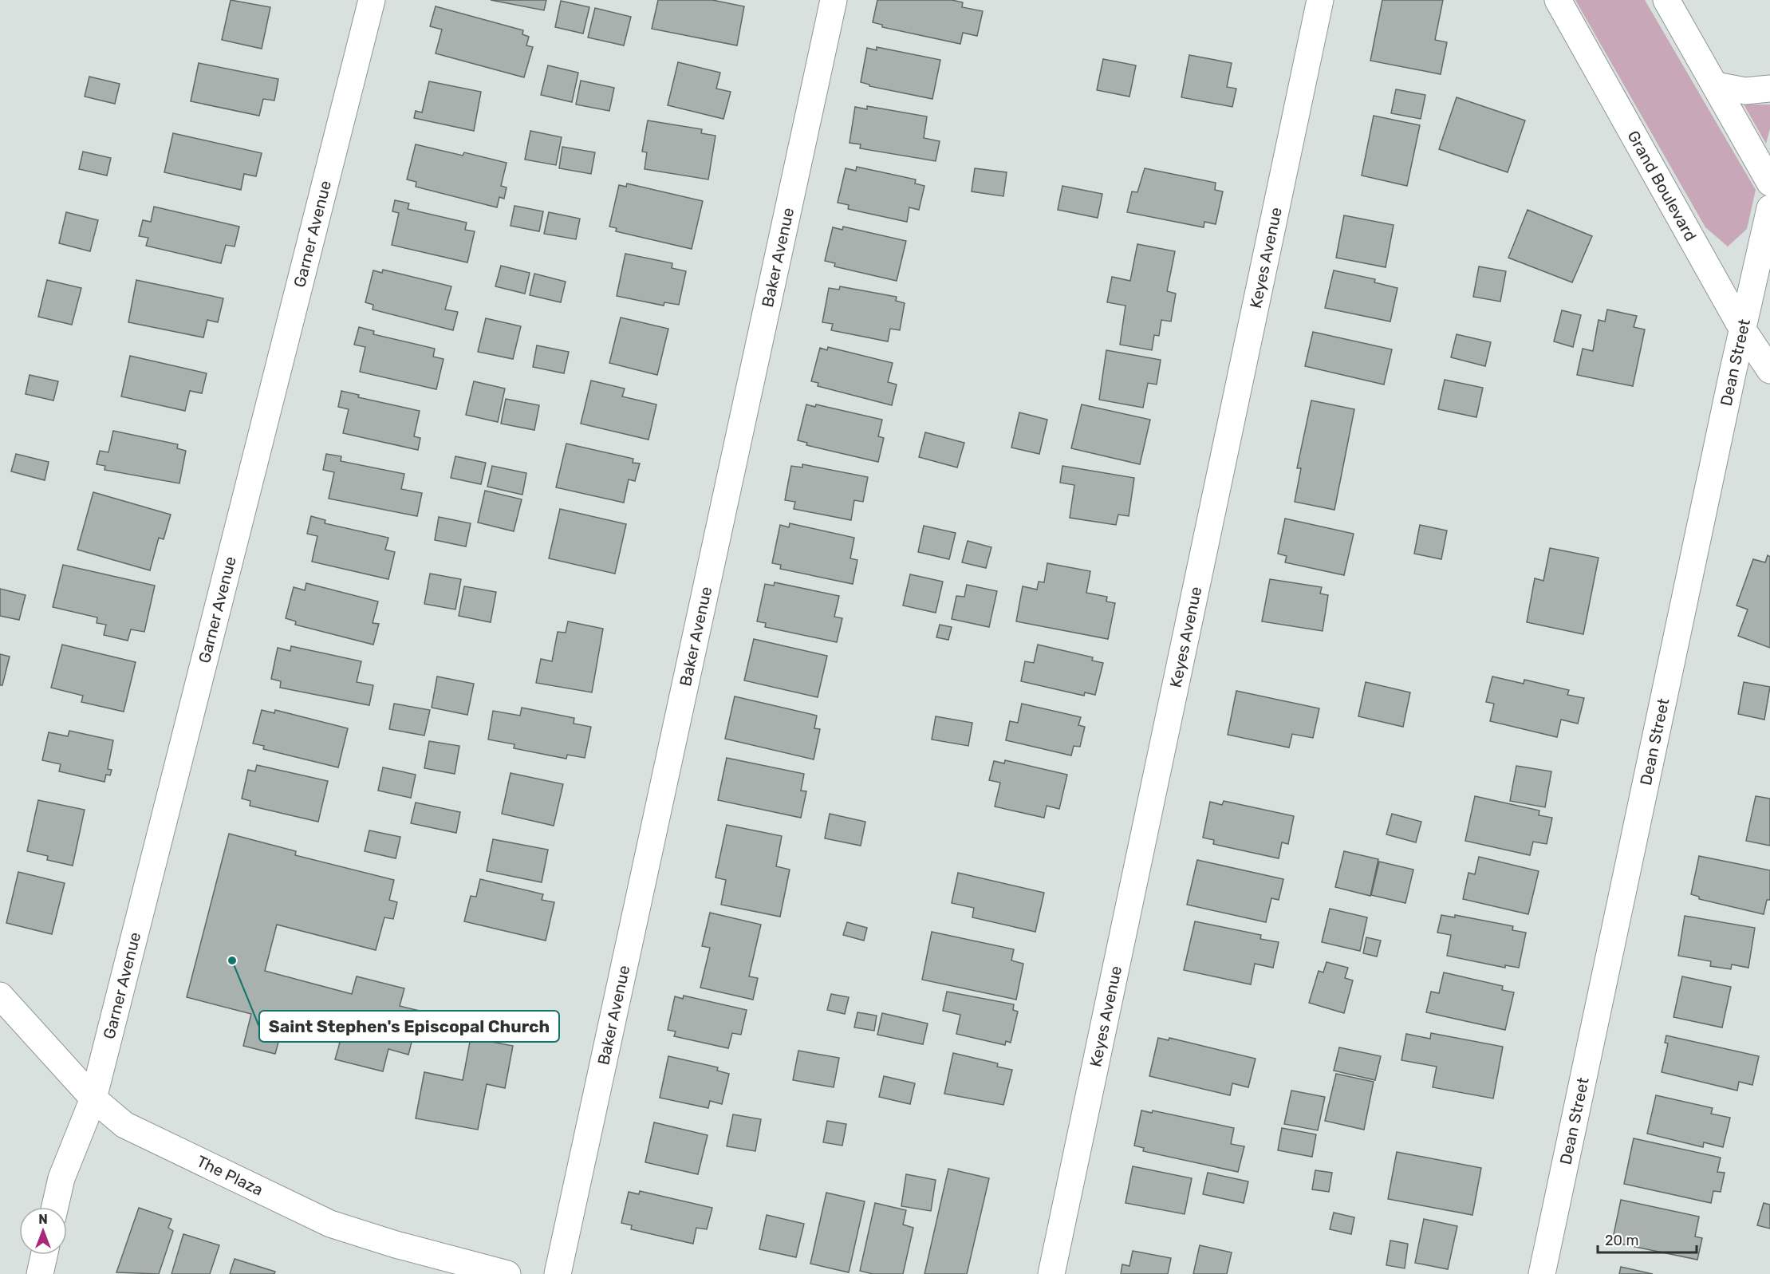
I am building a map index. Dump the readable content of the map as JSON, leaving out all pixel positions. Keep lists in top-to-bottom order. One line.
{"streets":{"street":["Grand Boulevard","Garner Avenue","Keyes Avenue","Baker Avenue","Dean Street","The Plaza"]},"crossings":[["Grand Boulevard","Dean Street"],["Garner Avenue","The Plaza"]],"places":["Saint Stephen's Episcopal Church"],"scale_bar":"20 m","north":"top"}
